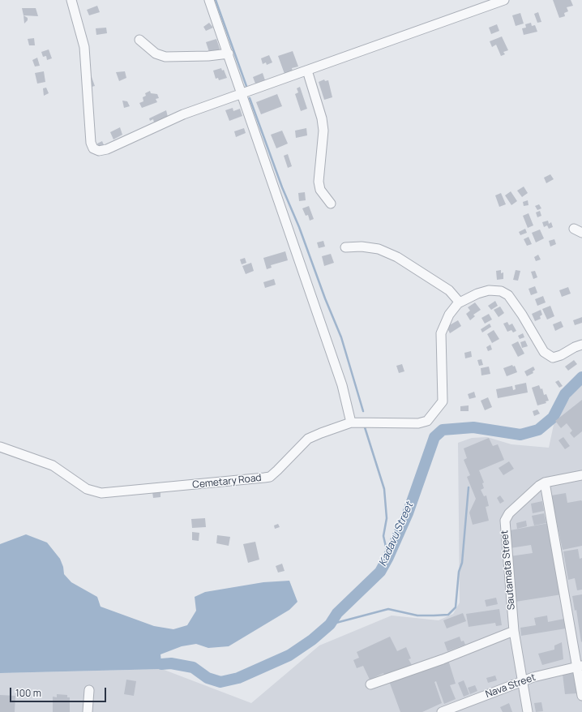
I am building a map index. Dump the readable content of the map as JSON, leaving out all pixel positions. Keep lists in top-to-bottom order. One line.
{"streets":{"street":["Cemetary Road","Sautamata Street","Nava Street"]},"crossings":[["Sautamata Street","Nava Street"]],"water":["Kadavu Street"],"scale_bar":"100 m"}
